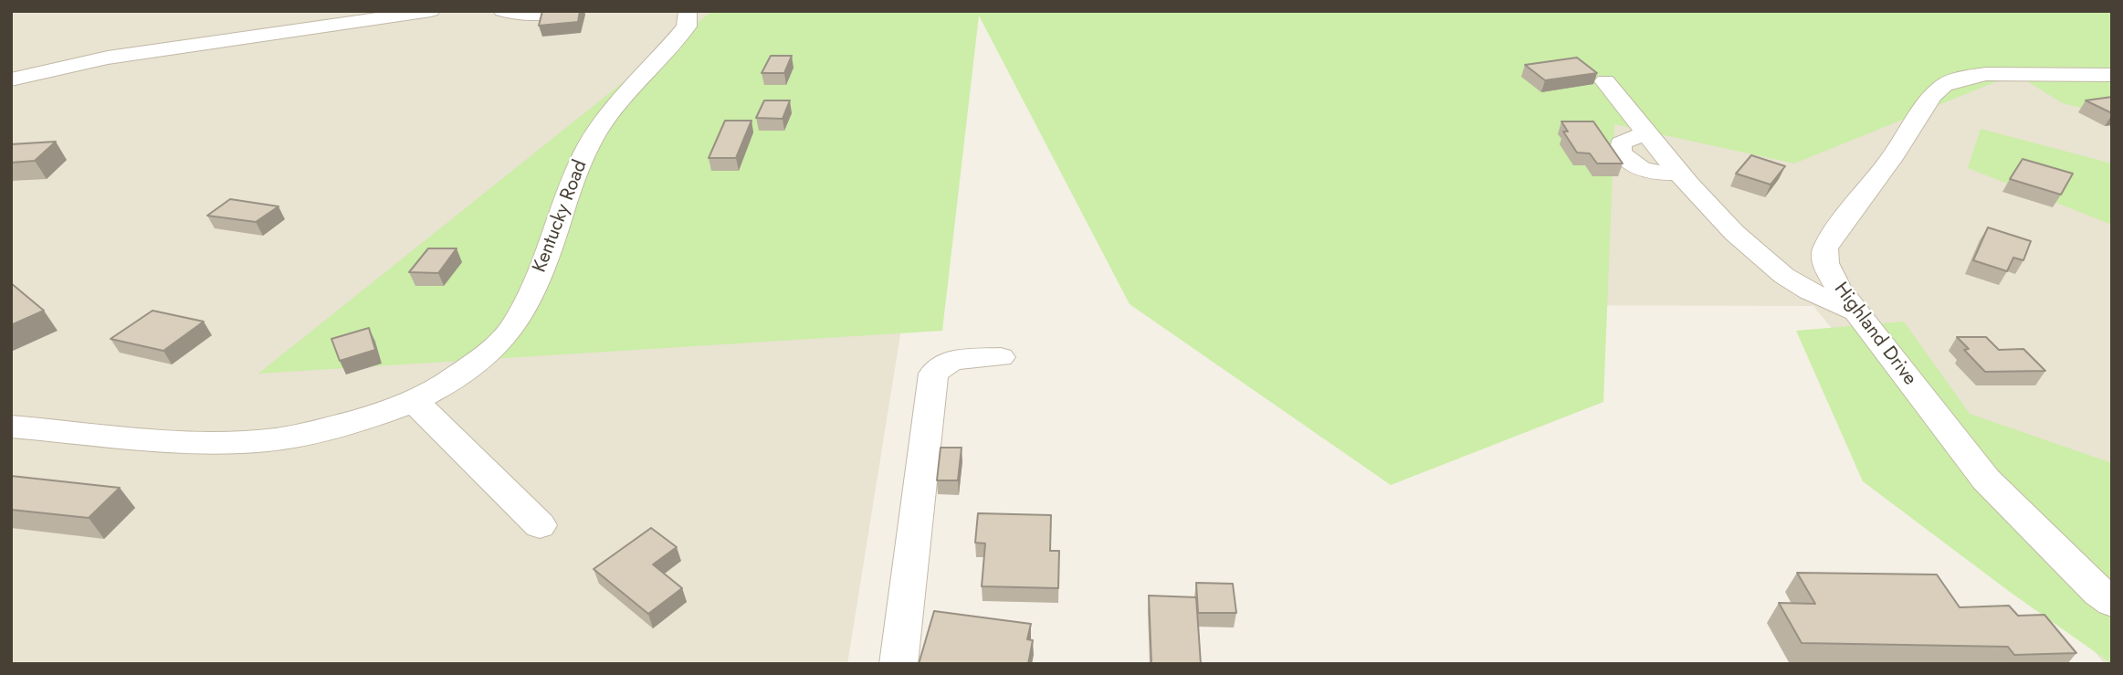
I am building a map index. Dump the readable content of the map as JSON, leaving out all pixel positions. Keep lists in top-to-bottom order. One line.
{"streets":{"street":["Kentucky Road","Highland Drive"]}}
